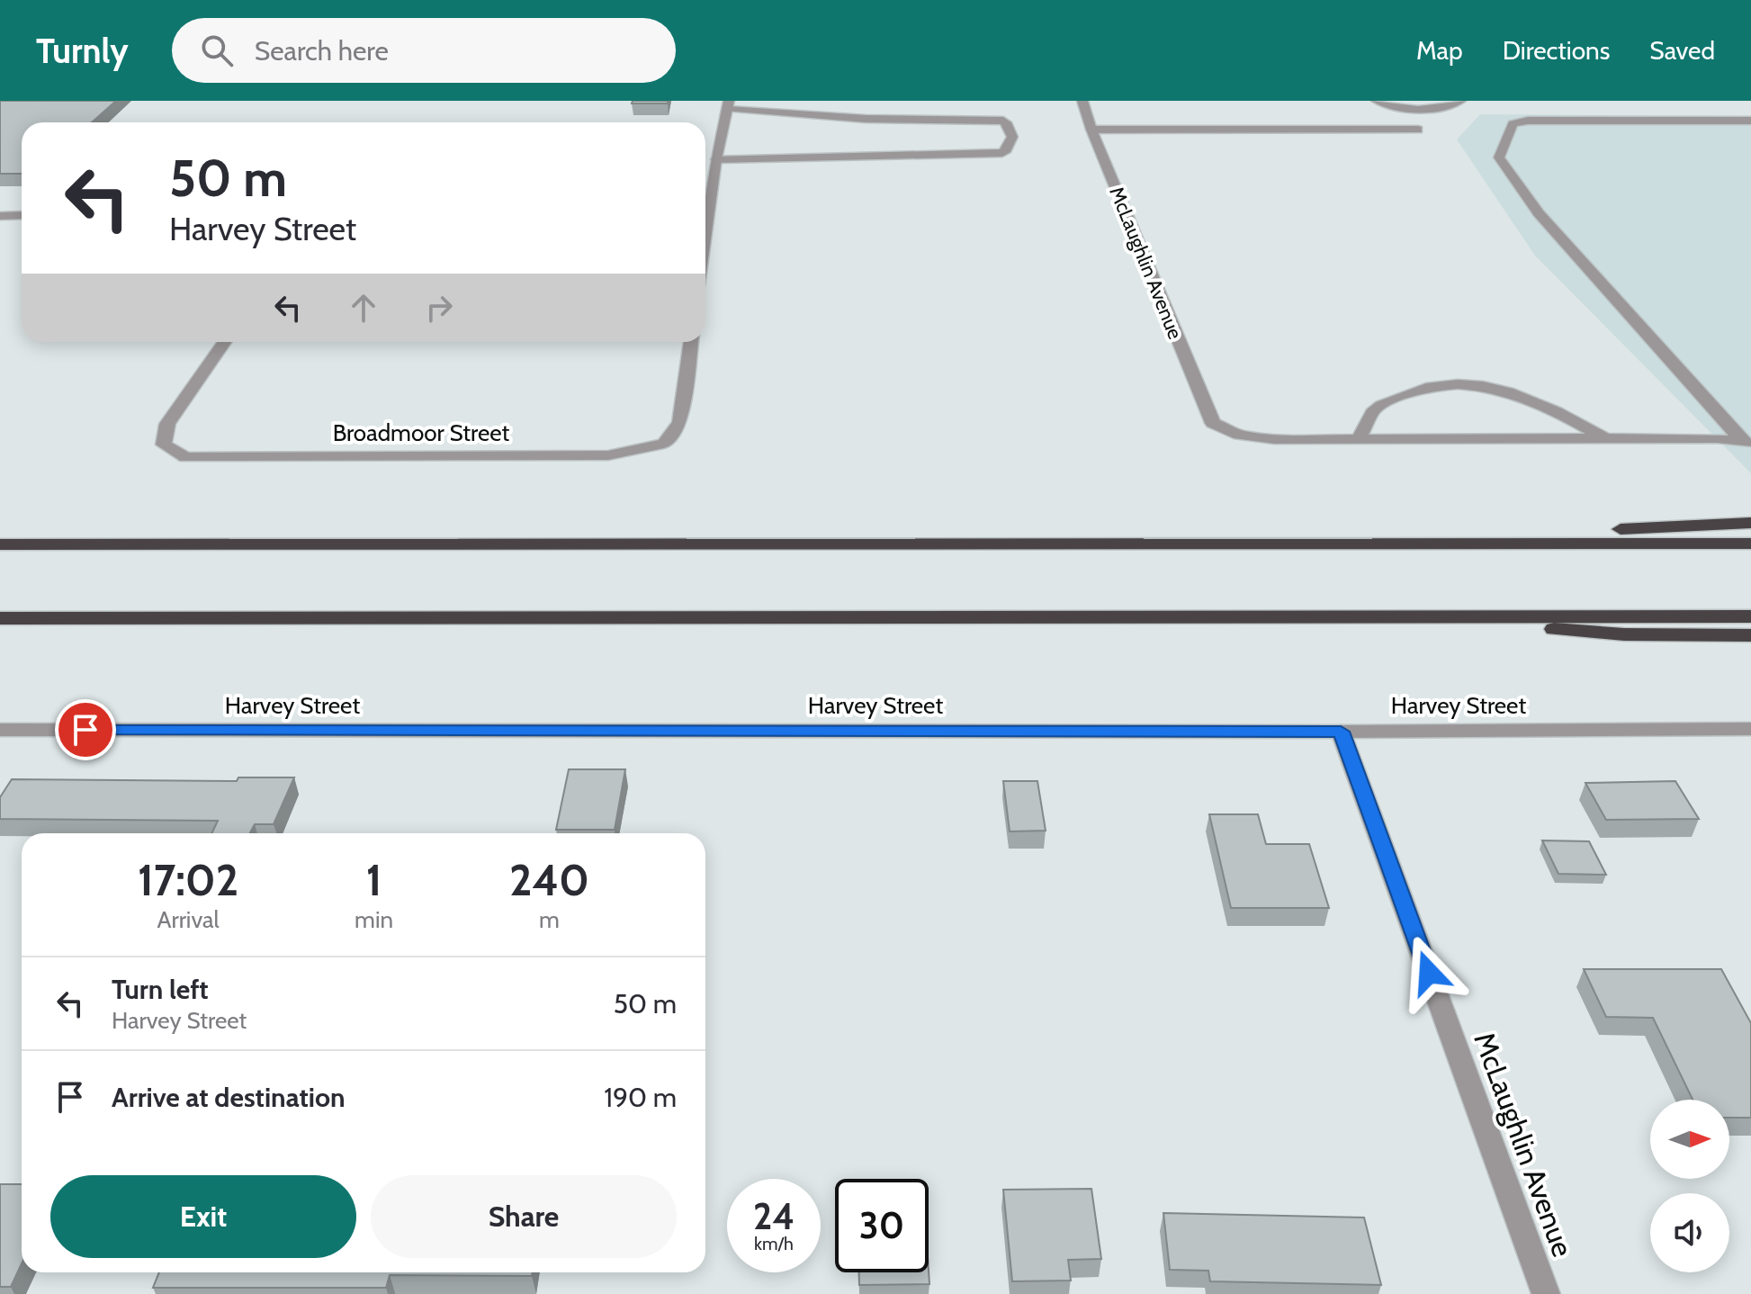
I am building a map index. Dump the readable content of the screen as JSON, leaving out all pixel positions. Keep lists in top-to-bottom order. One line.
{"streets":{"street":["McLaughlin Avenue","Broadmoor Street","Harvey Street"]},"crossings":[["McLaughlin Avenue","Harvey Street"]],"north":"right","page":{"header":"Turnly","search":"Search here","nav":["Map","Directions","Saved"],"turn":["50 m","Harvey Street"],"eta":["17:02","Arrival","1","min","240","m"],"list":[{"name":"Turn left","note":"Harvey Street","value":"50 m"},{"name":"Arrive at destination","value":"190 m"}],"buttons":["Exit","Share"],"speed":"24 km/h","limit":"30"}}
